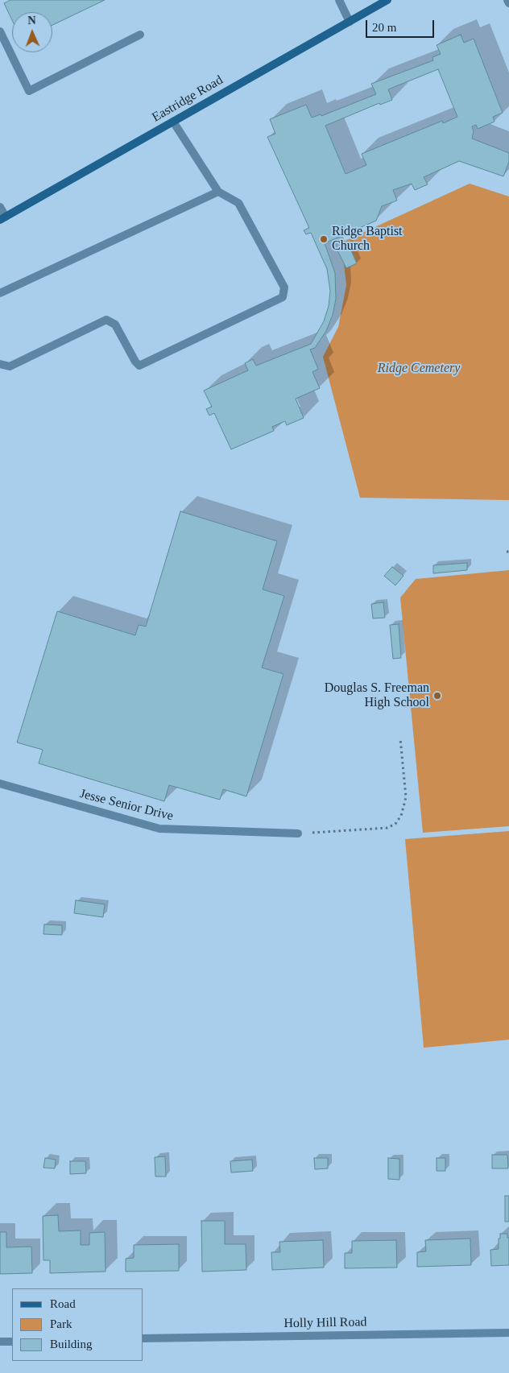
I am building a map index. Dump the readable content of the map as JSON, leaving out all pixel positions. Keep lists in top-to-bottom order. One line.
{"streets":{"main road":["Eastridge Road"],"street":["Jesse Senior Drive","Holly Hill Road"]},"parks":["Ridge Cemetery"],"places":["Ridge Baptist Church","Douglas S. Freeman High School"],"legend":["Road","Park","Building"],"scale_bar":"20 m","north":"top"}
